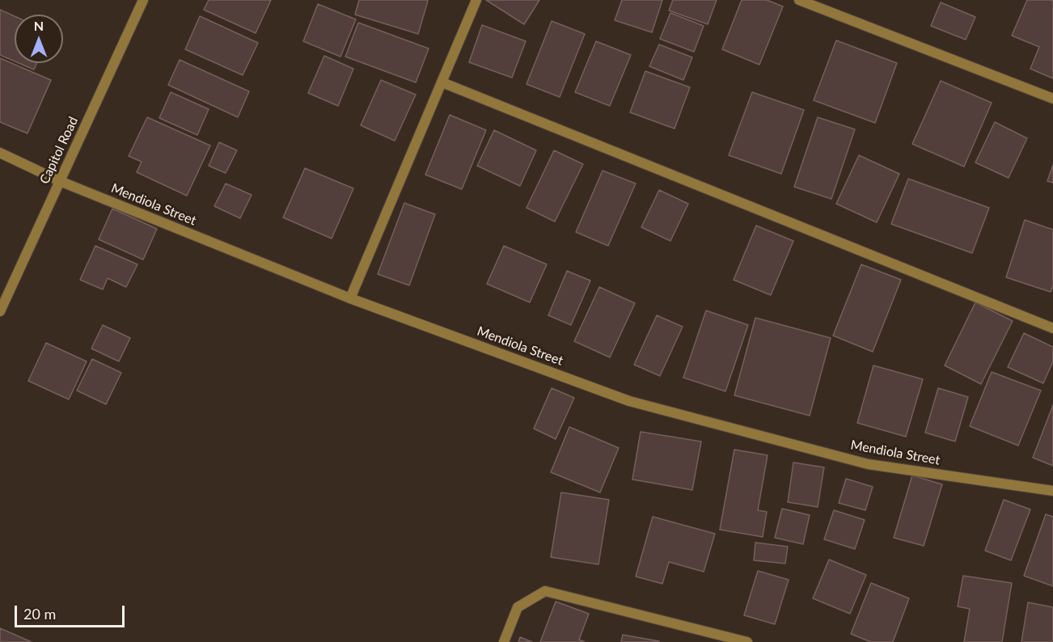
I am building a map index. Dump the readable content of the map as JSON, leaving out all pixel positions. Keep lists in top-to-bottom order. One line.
{"streets":{"street":["Capitol Road","Mendiola Street"]},"crossings":[["Capitol Road","Mendiola Street"]],"scale_bar":"20 m","north":"top"}
